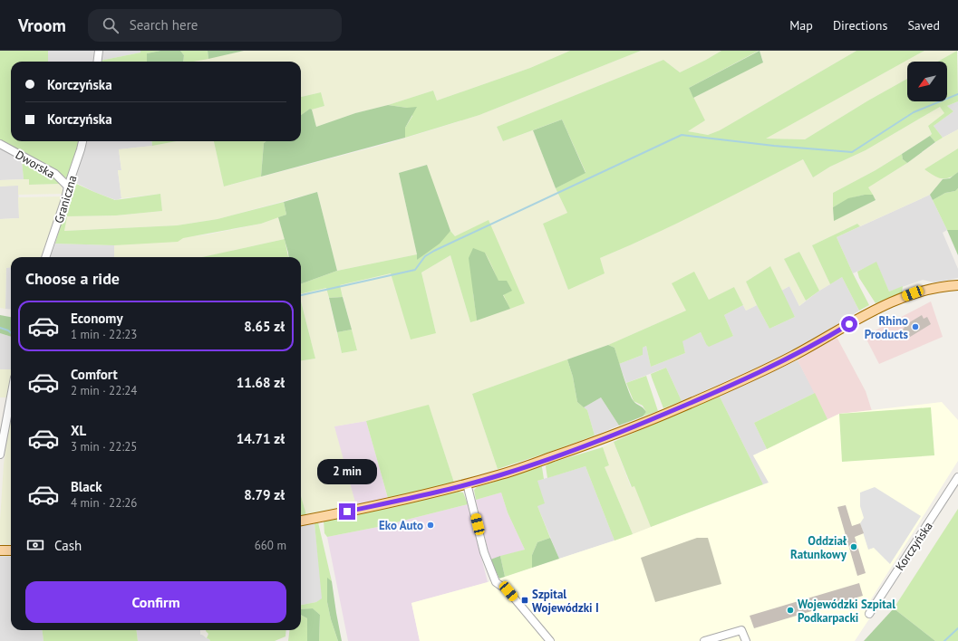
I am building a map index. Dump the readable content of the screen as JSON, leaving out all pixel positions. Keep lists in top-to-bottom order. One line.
{"streets":{"street":["Dworska","Graniczna","Korczyńska"]},"crossings":[["Dworska","Graniczna"]],"places":{"other":["Rhino Products","Eko Auto","Oddział Ratunkowy","Wojewódzki Szpital Podkarpacki"],"transit":["Szpital Wojewódzki I"]},"north":"bottom left","page":{"header":"Vroom","search":"Search here","nav":["Map","Directions","Saved"],"banner":["Korczyńska","Korczyńska"],"heading":"Choose a ride","list":[{"name":"Economy","note":"1 min · 22:23","value":"8.65 zł"},{"name":"Comfort","note":"2 min · 22:24","value":"11.68 zł"},{"name":"XL","note":"3 min · 22:25","value":"14.71 zł"},{"name":"Black","note":"4 min · 22:26","value":"8.79 zł"}],"bubble":"2 min","pay":["Cash","660 m"],"buttons":"Confirm"}}
